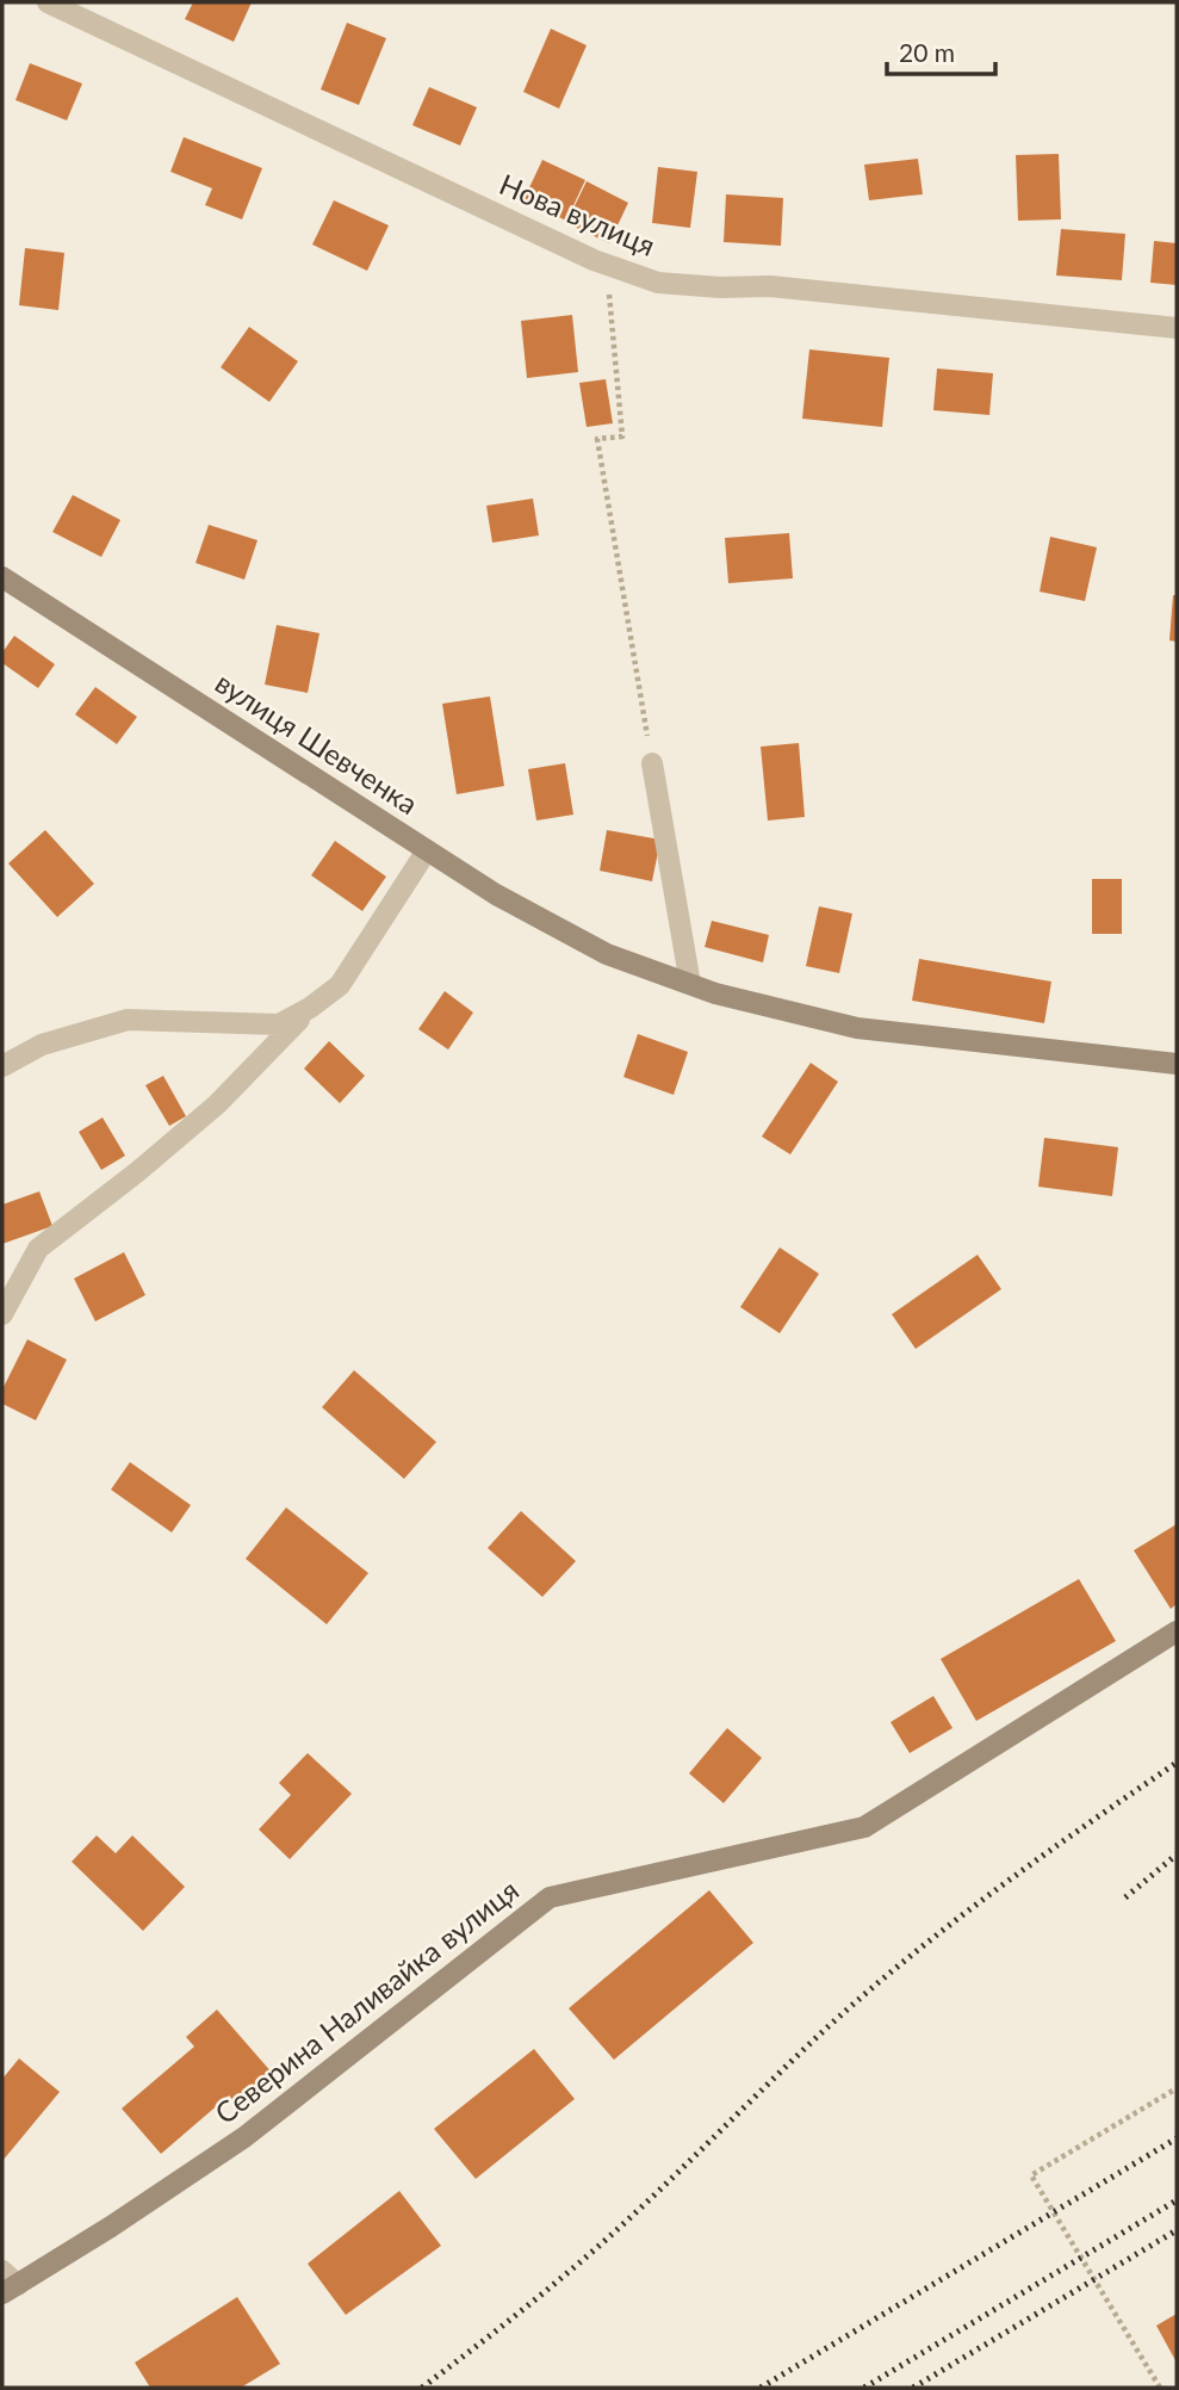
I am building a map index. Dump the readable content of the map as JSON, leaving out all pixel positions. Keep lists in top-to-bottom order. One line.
{"streets":{"main road":["вулиця Шевченка","Северина Наливайка вулиця"],"street":["Нова вулиця"]},"scale_bar":"20 m"}
